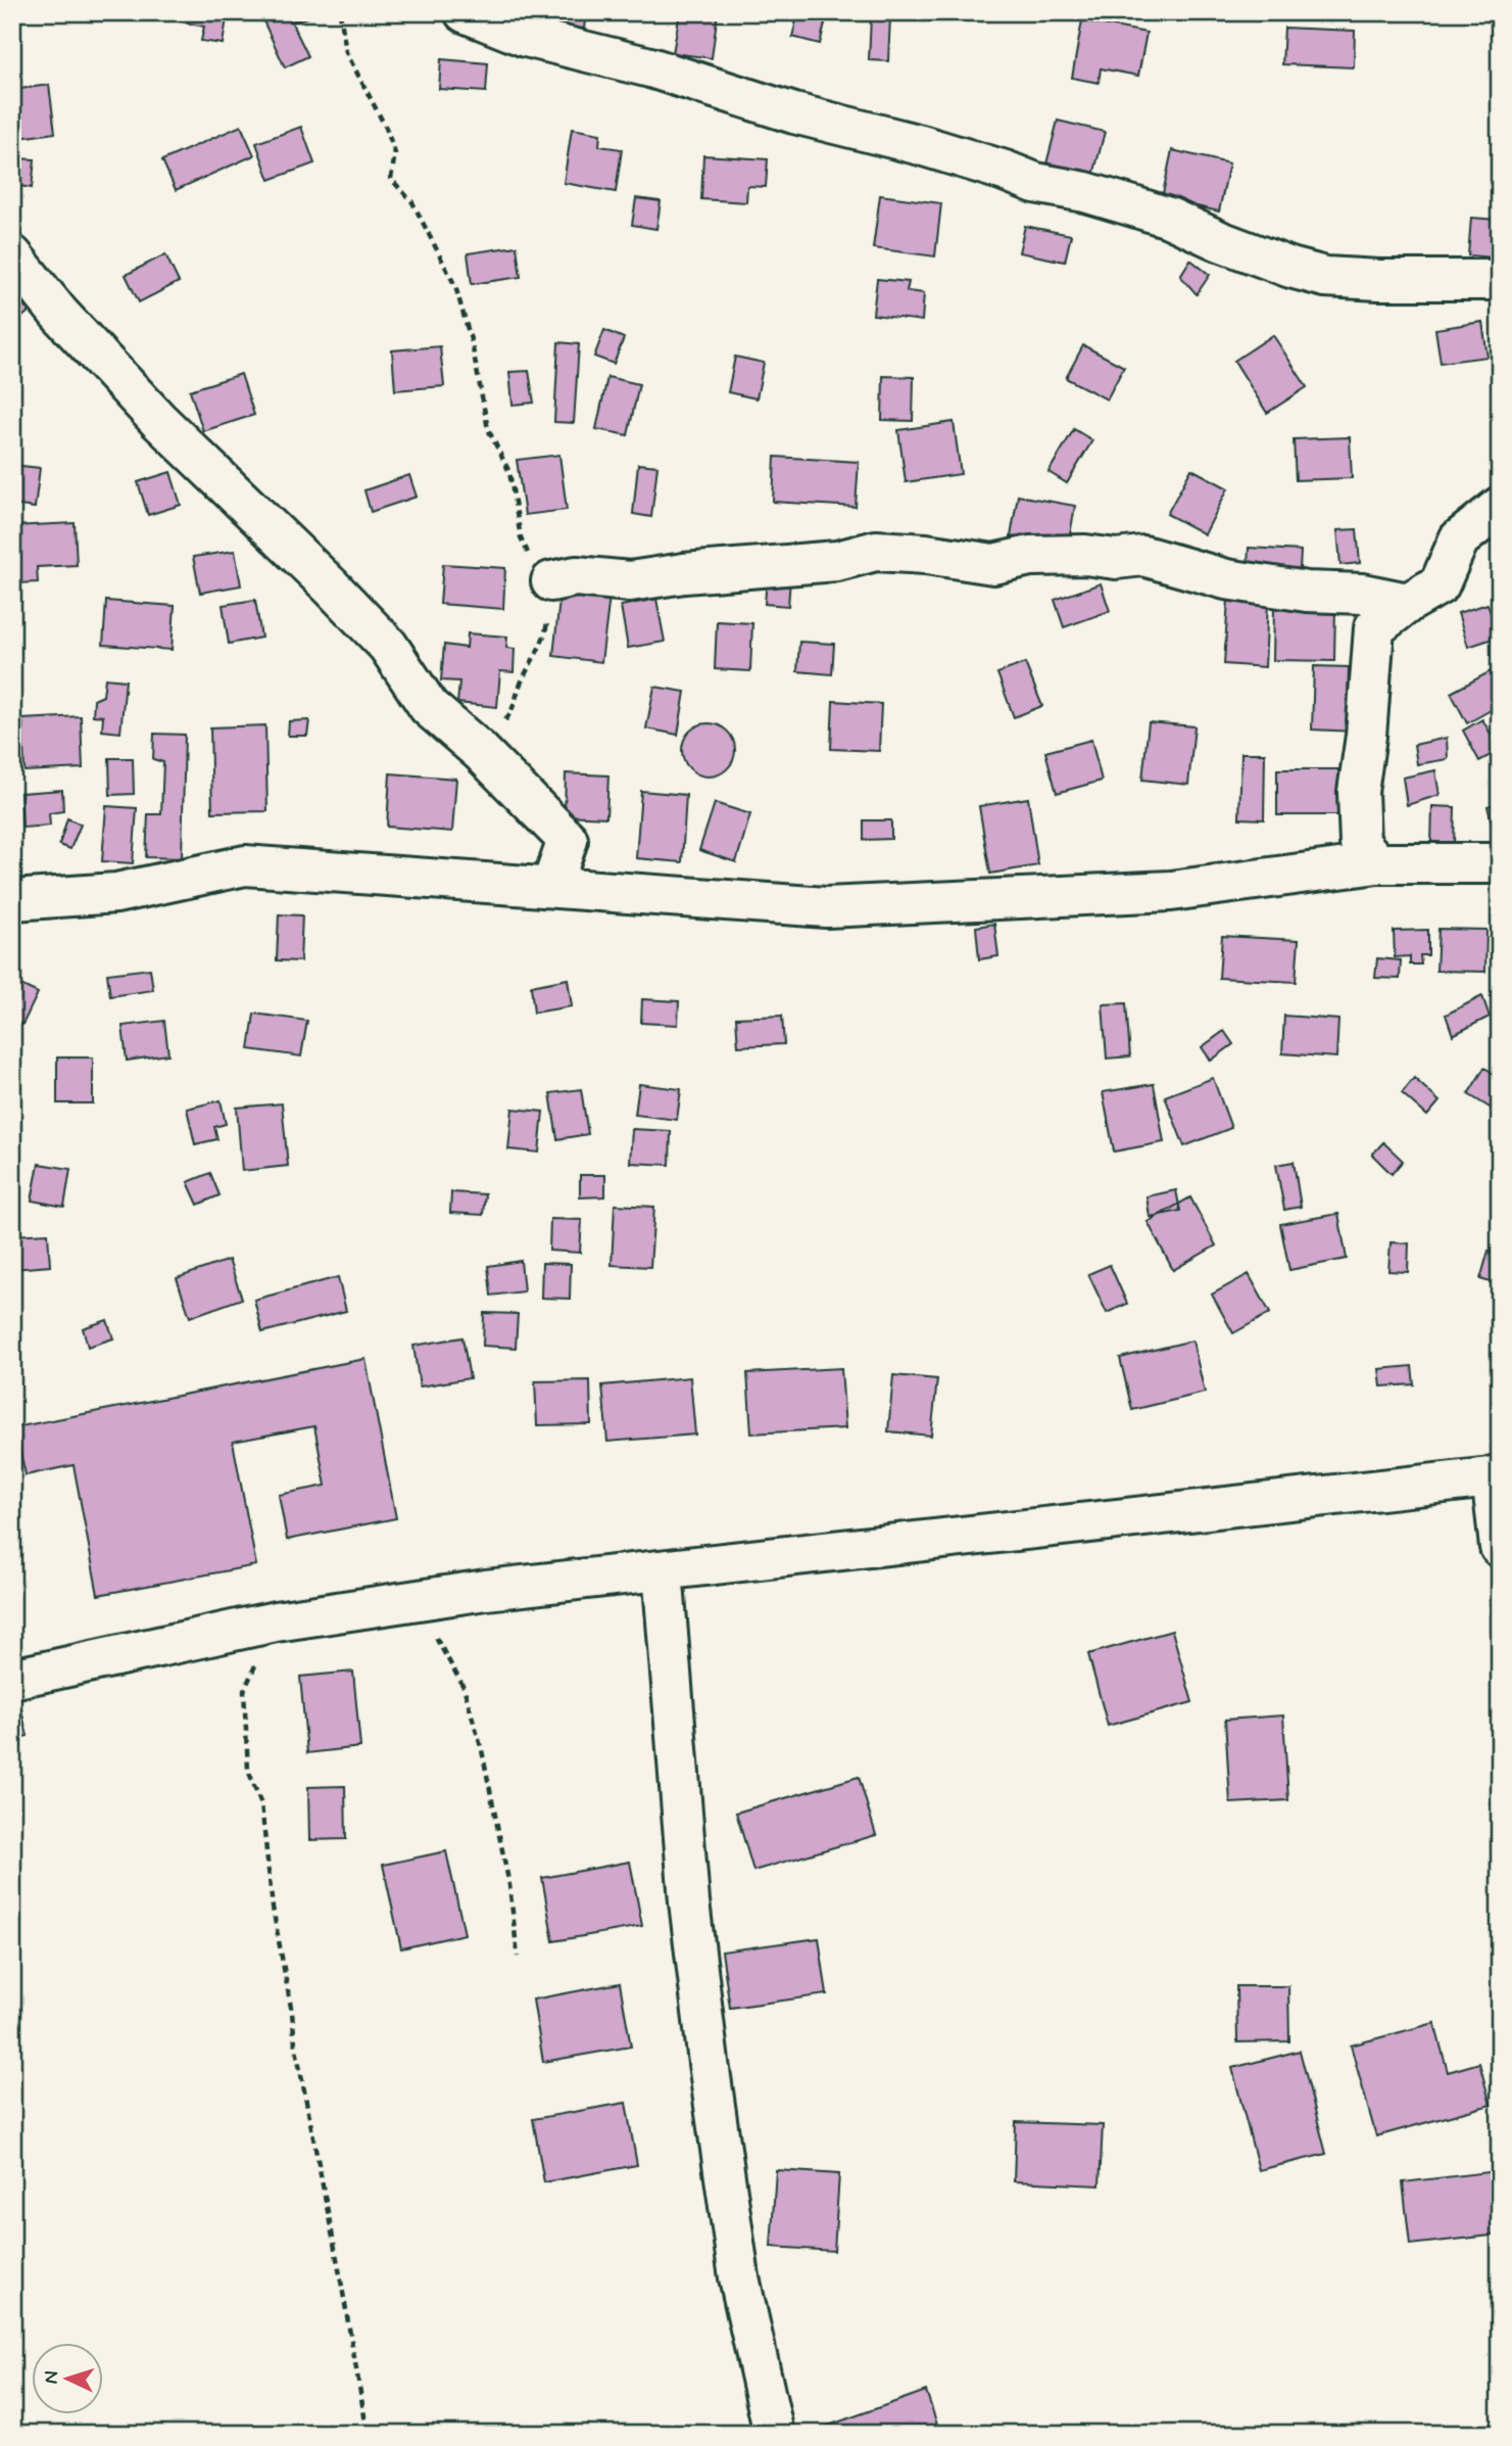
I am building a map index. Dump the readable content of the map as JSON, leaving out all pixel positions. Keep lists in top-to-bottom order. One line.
{"north":"left"}
